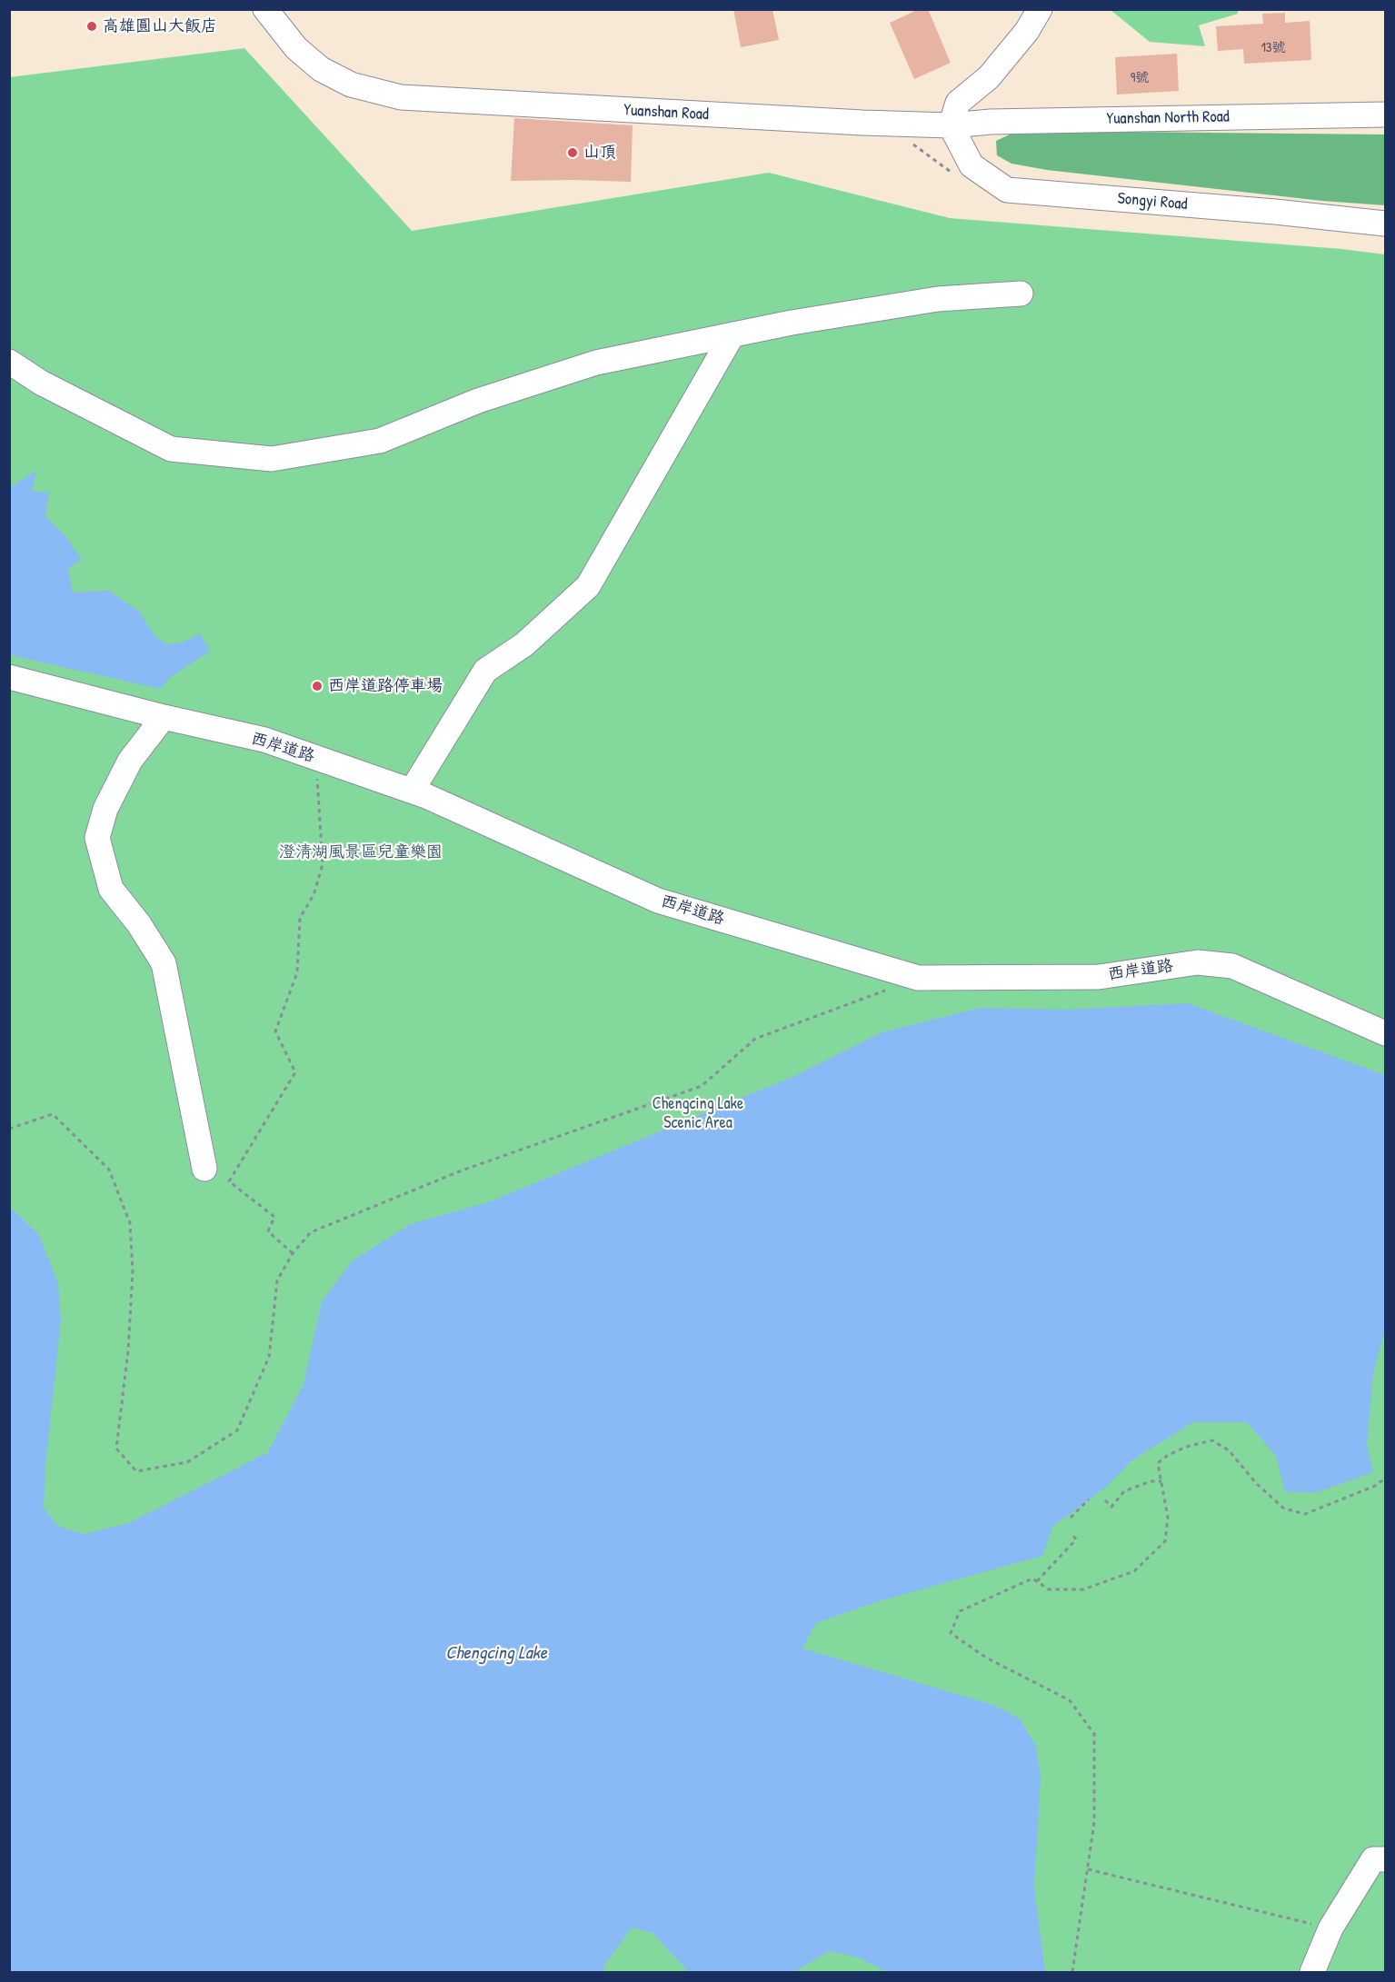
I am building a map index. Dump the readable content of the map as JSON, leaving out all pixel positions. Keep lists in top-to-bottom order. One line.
{"streets":{"street":["Yuanshan Road","Yuanshan North Road","Songyi Road","西岸道路"]},"crossings":[["Yuanshan Road","Yuanshan North Road"],["Yuanshan Road","Songyi Road"],["Yuanshan North Road","Songyi Road"]],"water":["Chengcing Lake"],"parks":["澄清湖風景區兒童樂園","Chengcing Lake Scenic Area"],"places":["高雄圓山大飯店","山頂","西岸道路停車場"],"house_numbers":["13號","9號"]}
